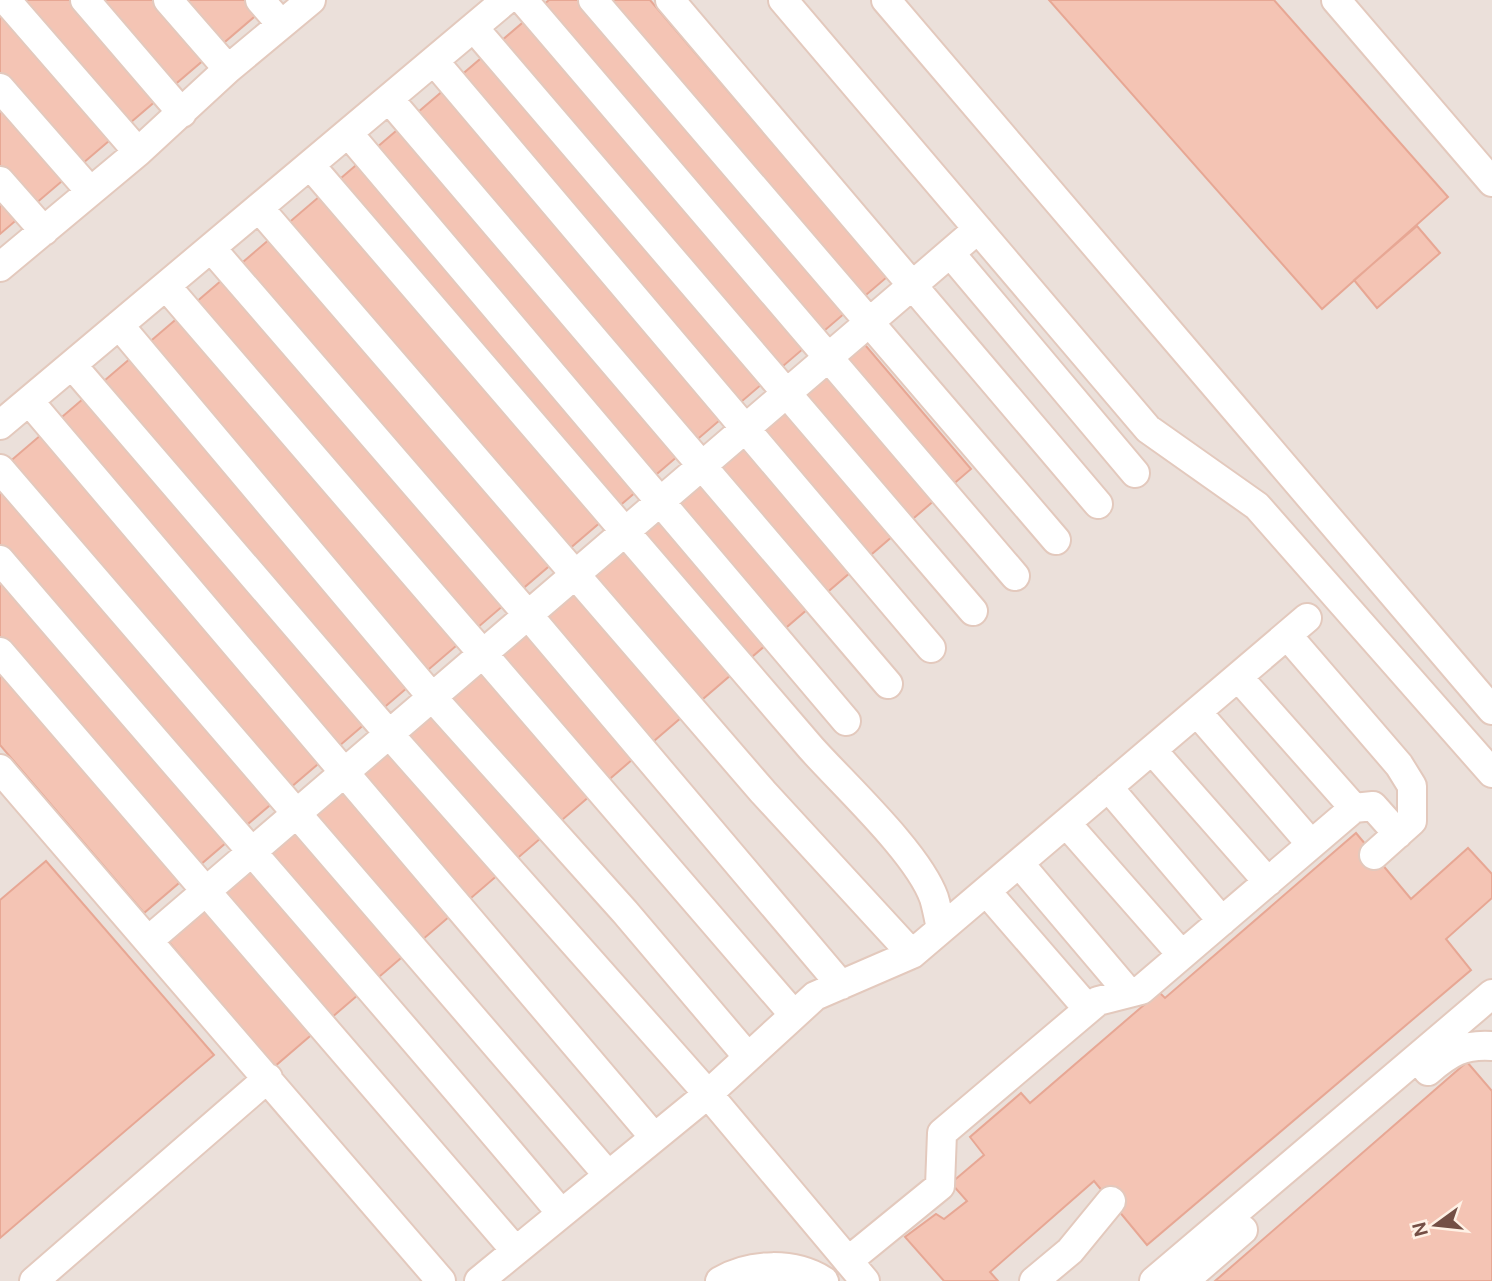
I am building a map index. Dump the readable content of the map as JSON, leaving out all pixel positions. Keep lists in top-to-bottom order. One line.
{"north":"left"}
